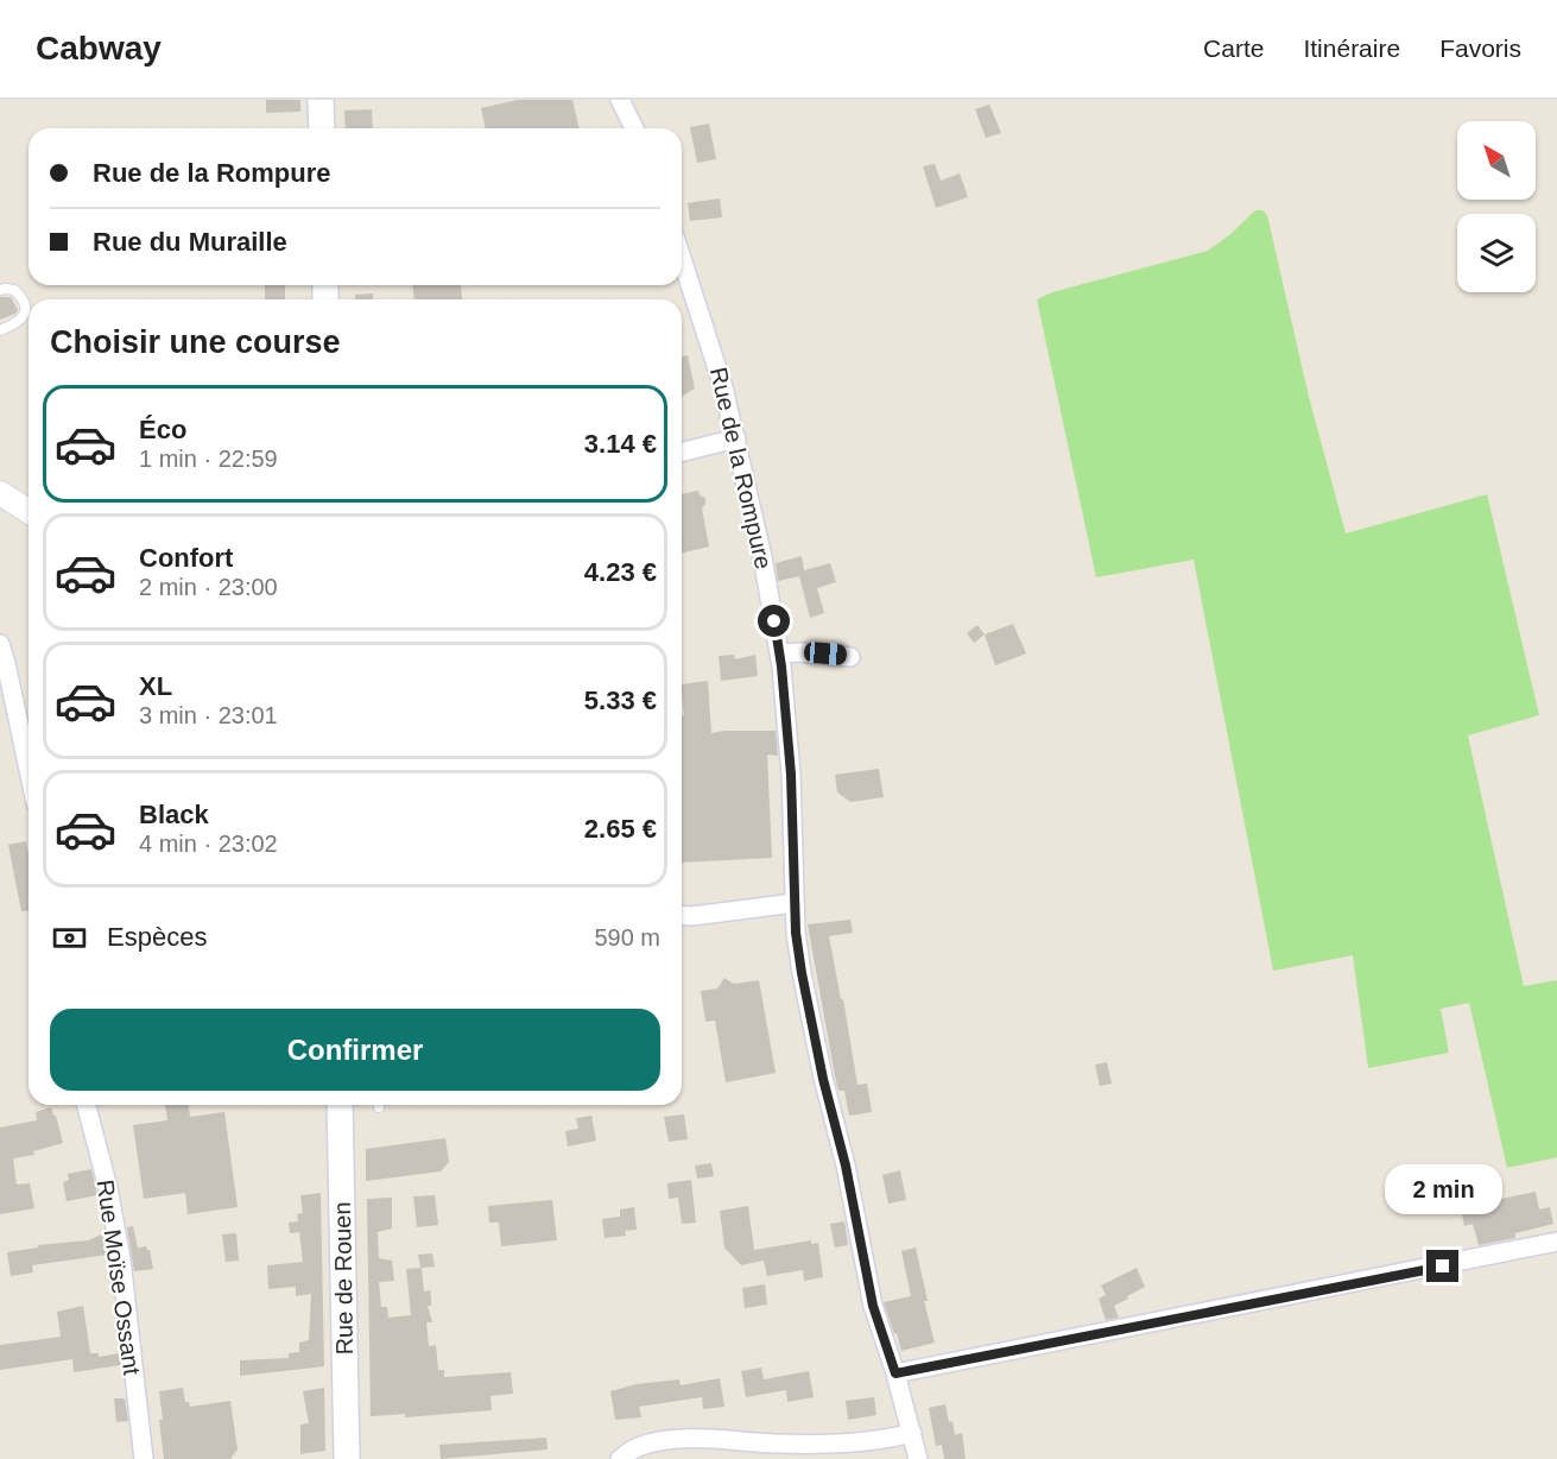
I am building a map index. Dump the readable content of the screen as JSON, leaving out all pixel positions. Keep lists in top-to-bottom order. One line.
{"streets":{"main road":["Rue de Rouen"],"street":["Rue de la Rompure","Rue Moïse Ossant"]},"north":"top left","page":{"header":"Cabway","nav":["Carte","Itinéraire","Favoris"],"banner":["Rue de la Rompure","Rue du Muraille"],"heading":"Choisir une course","list":[{"name":"Éco","note":"1 min · 22:59","value":"3.14 €"},{"name":"Confort","note":"2 min · 23:00","value":"4.23 €"},{"name":"XL","note":"3 min · 23:01","value":"5.33 €"},{"name":"Black","note":"4 min · 23:02","value":"2.65 €"}],"pay":["Espèces","590 m"],"buttons":"Confirmer","bubble":"2 min"}}
